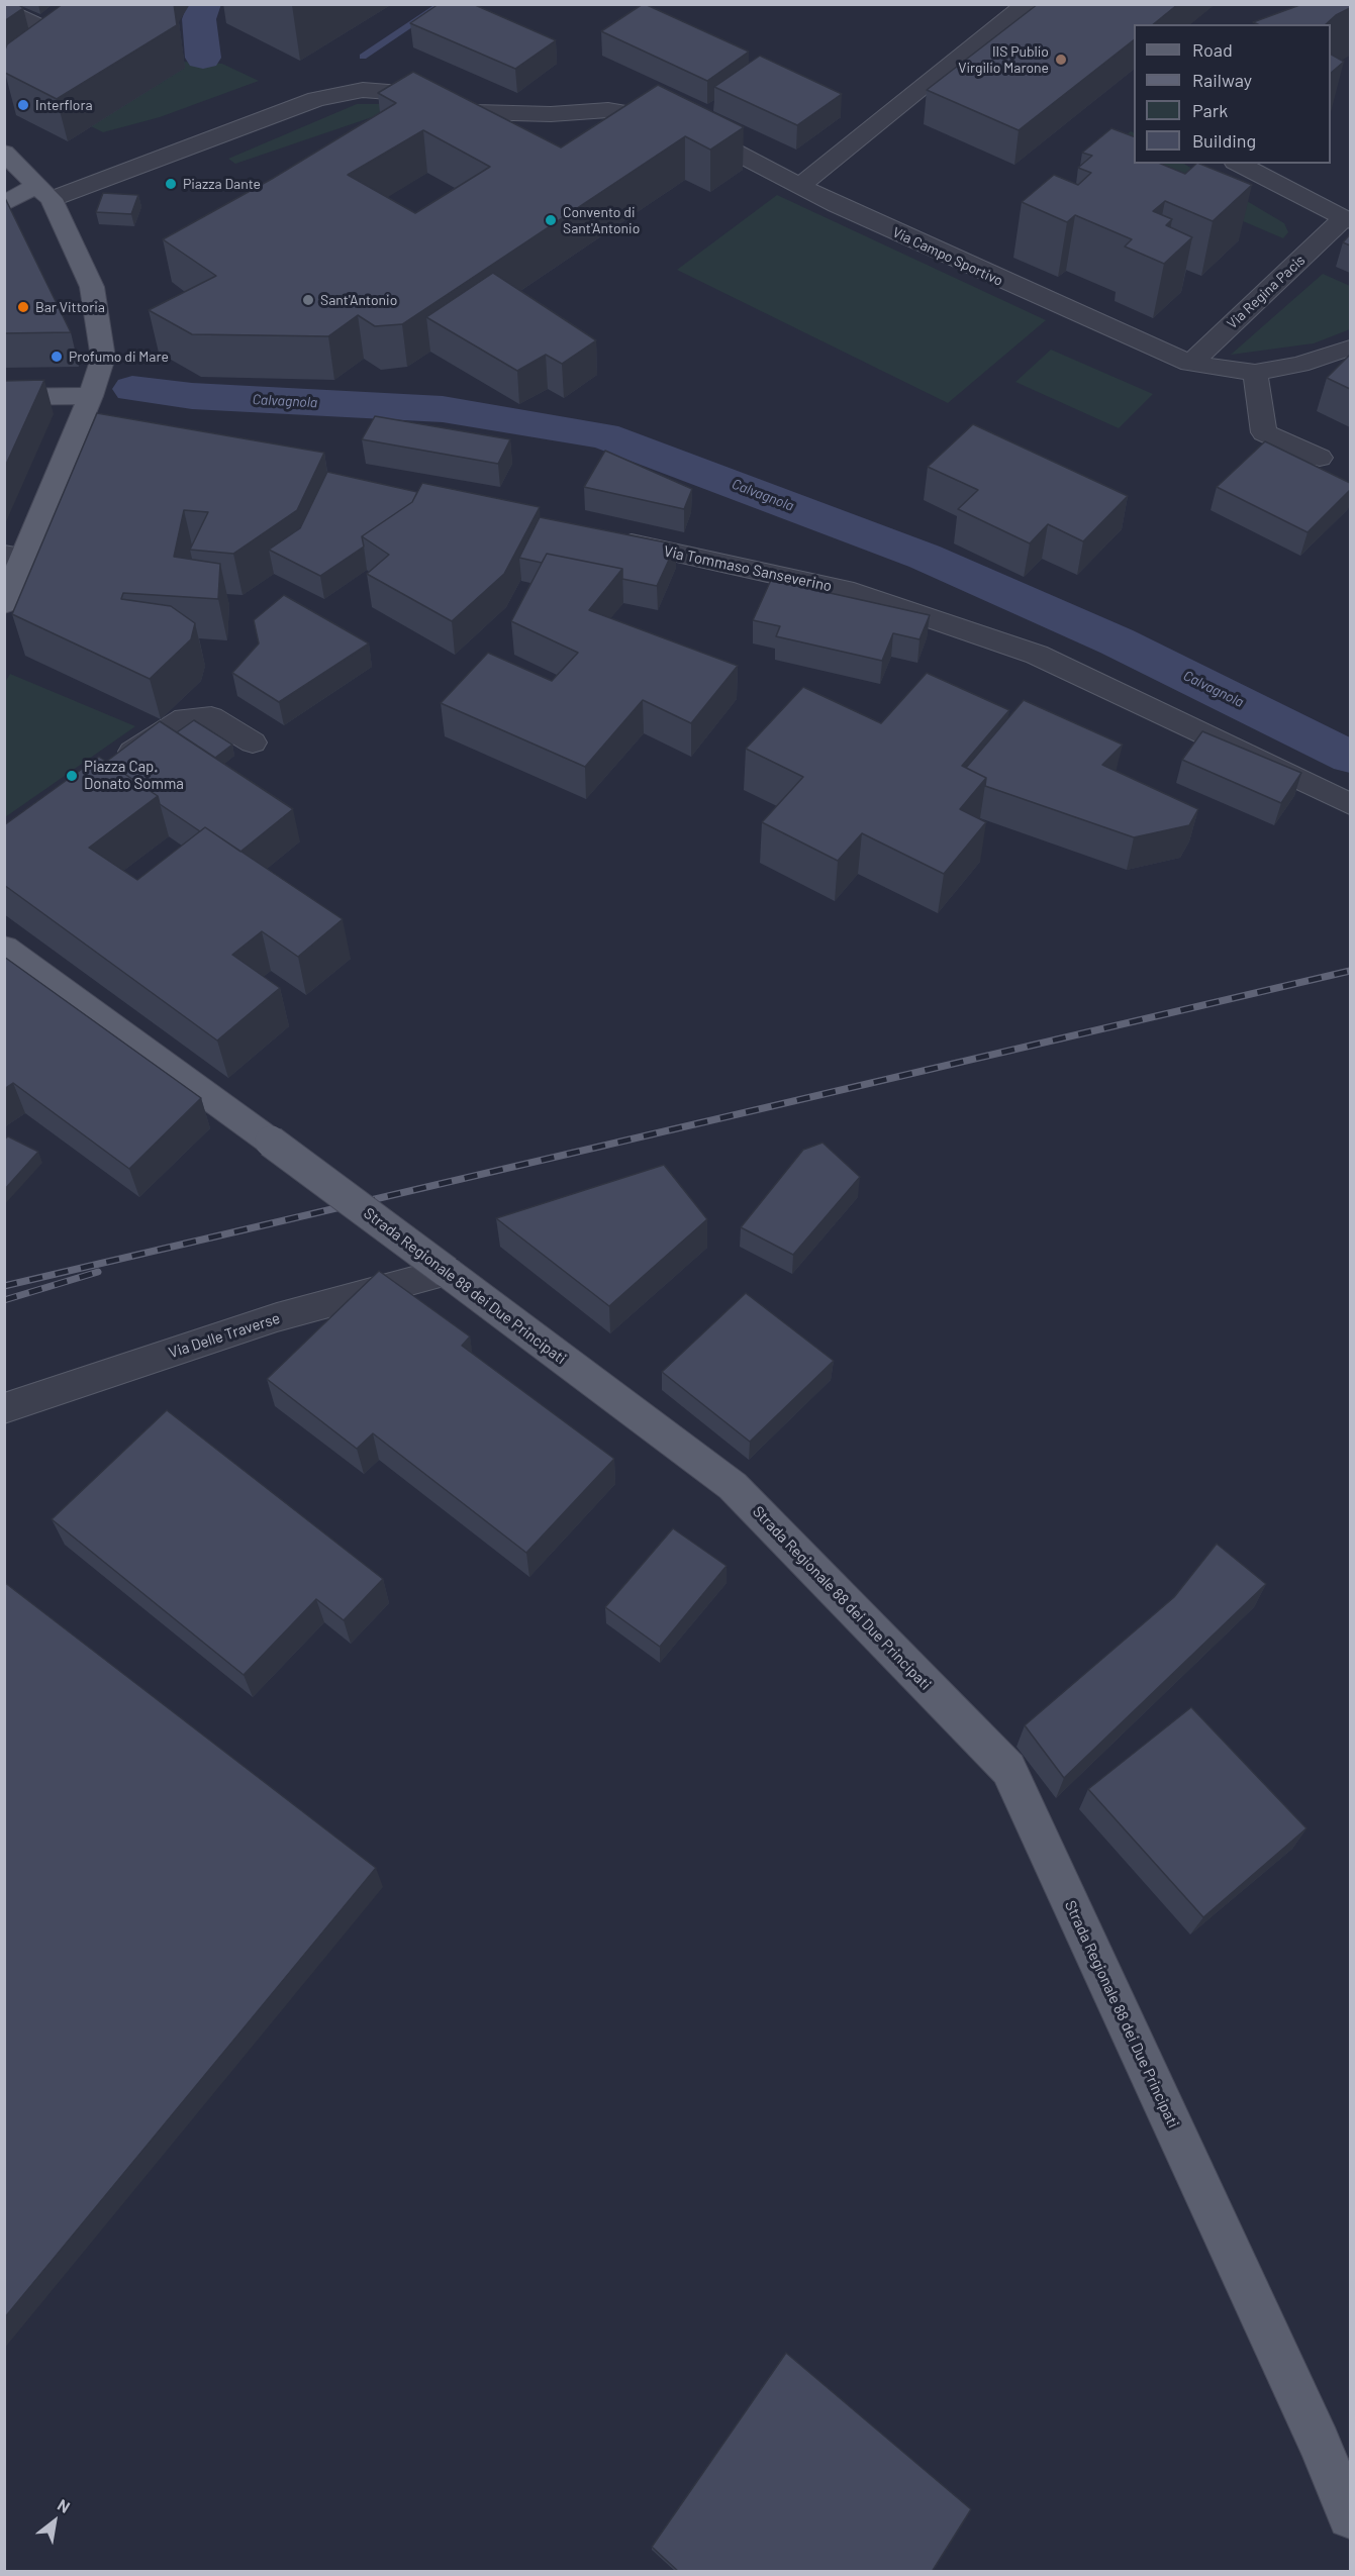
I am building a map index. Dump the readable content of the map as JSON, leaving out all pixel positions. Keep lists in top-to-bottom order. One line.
{"streets":{"main road":["Strada Regionale 88 dei Due Principati"],"street":["Via Campo Sportivo","Via Regina Pacis","Via Tommaso Sanseverino","Via Delle Traverse"]},"crossings":[["Via Campo Sportivo","Via Regina Pacis"],["Strada Regionale 88 dei Due Principati","Via Delle Traverse"]],"water":["Calvagnola"],"places":["IIS Publio Virgilio Marone","Interflora","Piazza Dante","Convento di Sant'Antonio","Sant'Antonio","Bar Vittoria","Profumo di Mare","Piazza Cap. Donato Somma"],"legend":["Road","Railway","Park","Building"],"north":"top right"}
